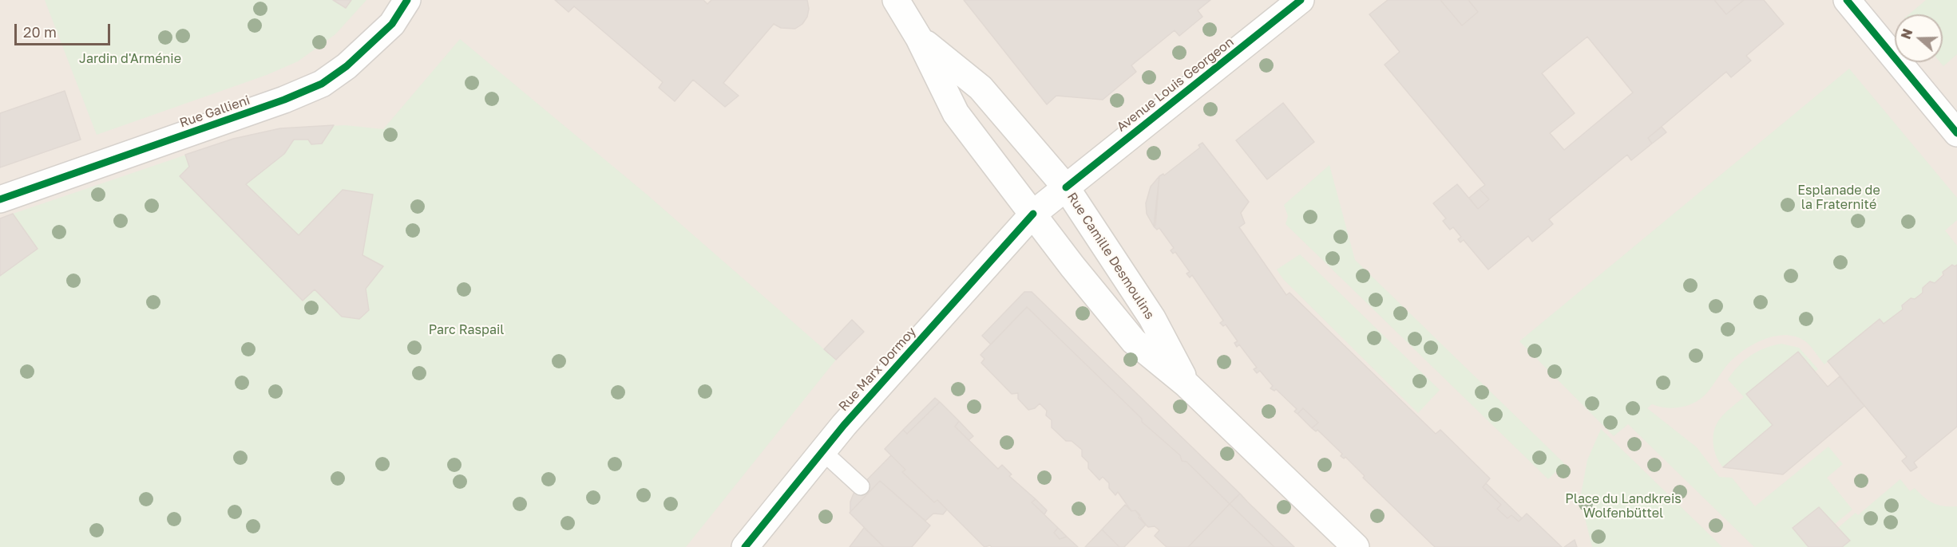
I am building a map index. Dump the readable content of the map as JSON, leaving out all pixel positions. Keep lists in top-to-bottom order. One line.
{"streets":{"main road":["Avenue Louis Georgeon","Rue Gallieni","Rue Camille Desmoulins","Rue Marx Dormoy"]},"crossings":[["Avenue Louis Georgeon","Rue Camille Desmoulins"],["Avenue Louis Georgeon","Rue Marx Dormoy"],["Rue Camille Desmoulins","Rue Marx Dormoy"]],"parks":["Jardin d'Arménie","Esplanade de la Fraternité","Parc Raspail","Place du Landkreis Wolfenbüttel"],"scale_bar":"20 m","north":"left"}
